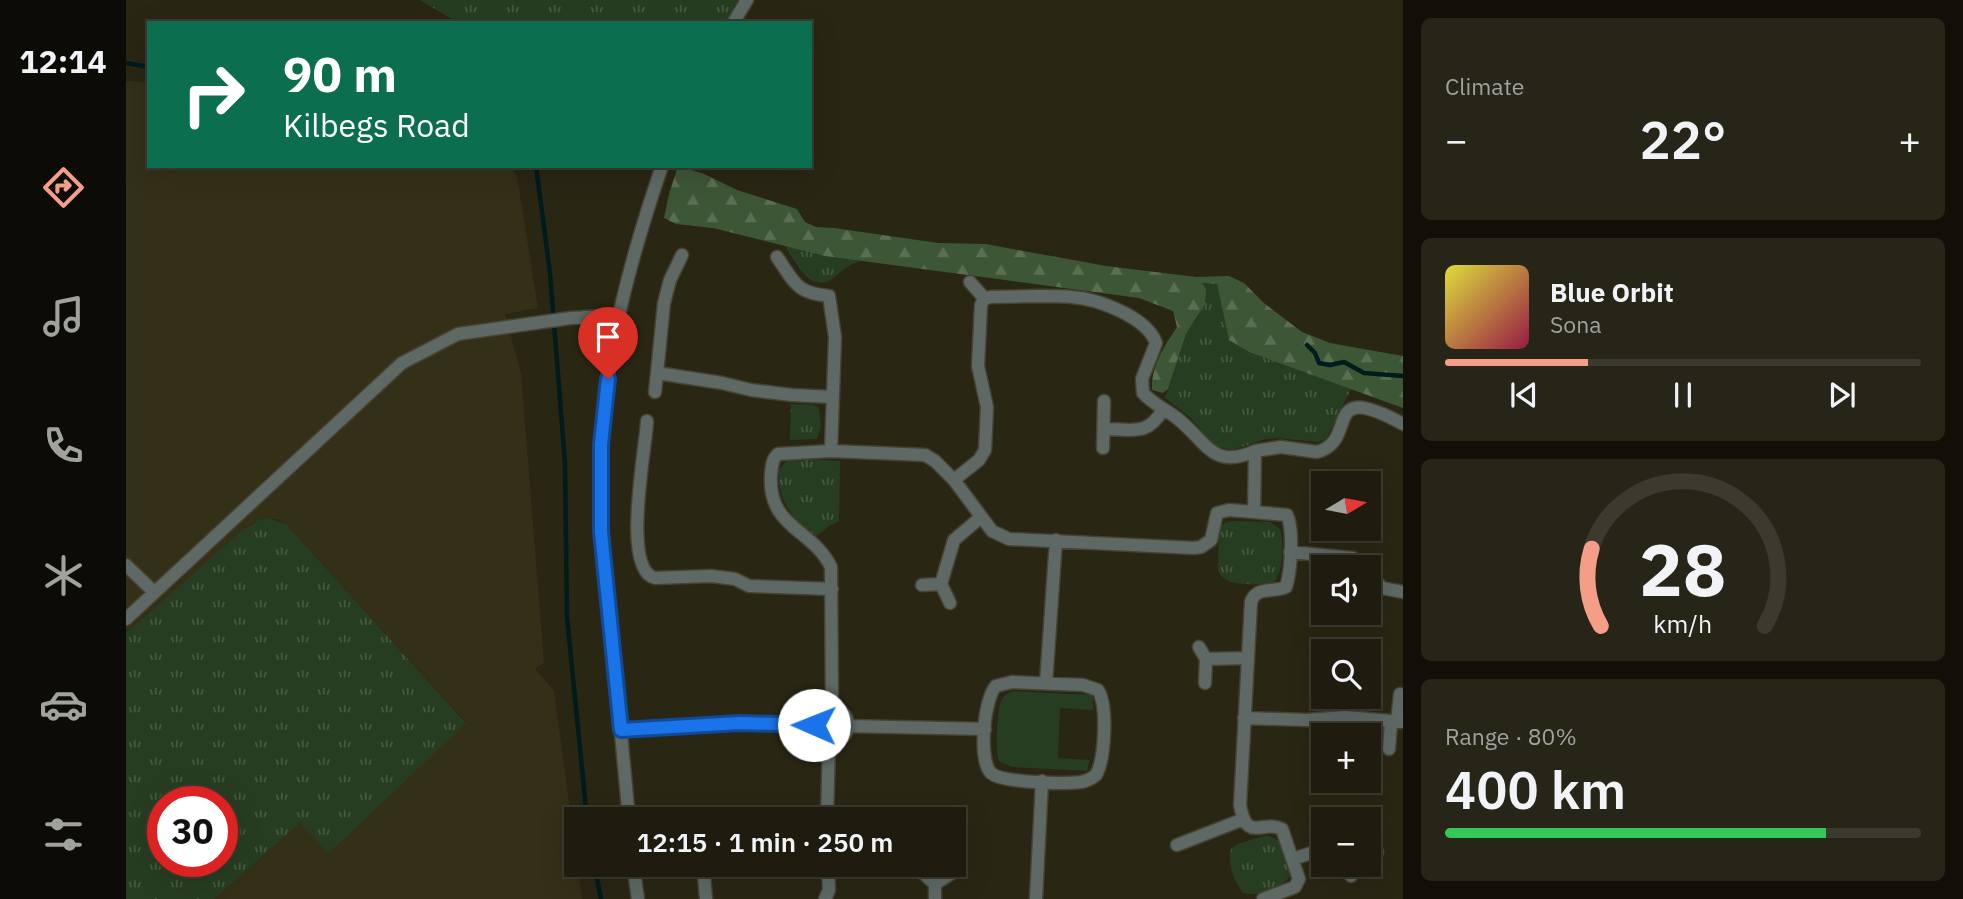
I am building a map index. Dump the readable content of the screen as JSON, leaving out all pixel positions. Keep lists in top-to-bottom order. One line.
{"north":"right","page":{"tabs":"12:14","tile":["Climate",["Range · 80%","400 km"]],"turn":["90 m","Kilbegs Road"],"heat":["−","22°","+"],"song":["Blue Orbit","Sona"],"map_buttons":["+","−"],"limit":"30","trip":"12:15 · 1 min · 250 m","gauge":["28","km/h"]}}
